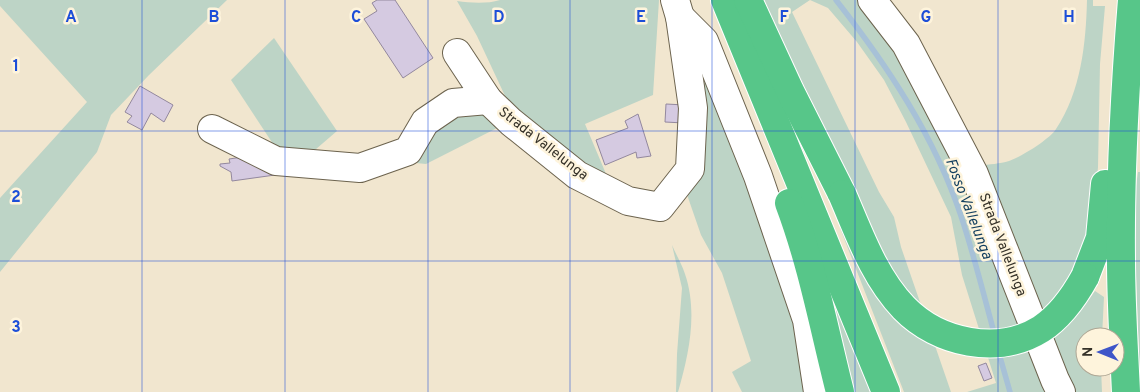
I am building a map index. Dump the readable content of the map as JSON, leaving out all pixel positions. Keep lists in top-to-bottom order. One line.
{"streets":{"street":["Strada Vallelunga"]},"water":["Fosso Vallelunga"],"north":"left","grid":{"columns":["A","B","C","D","E","F","G","H"],"rows":["1","2","3"]}}
